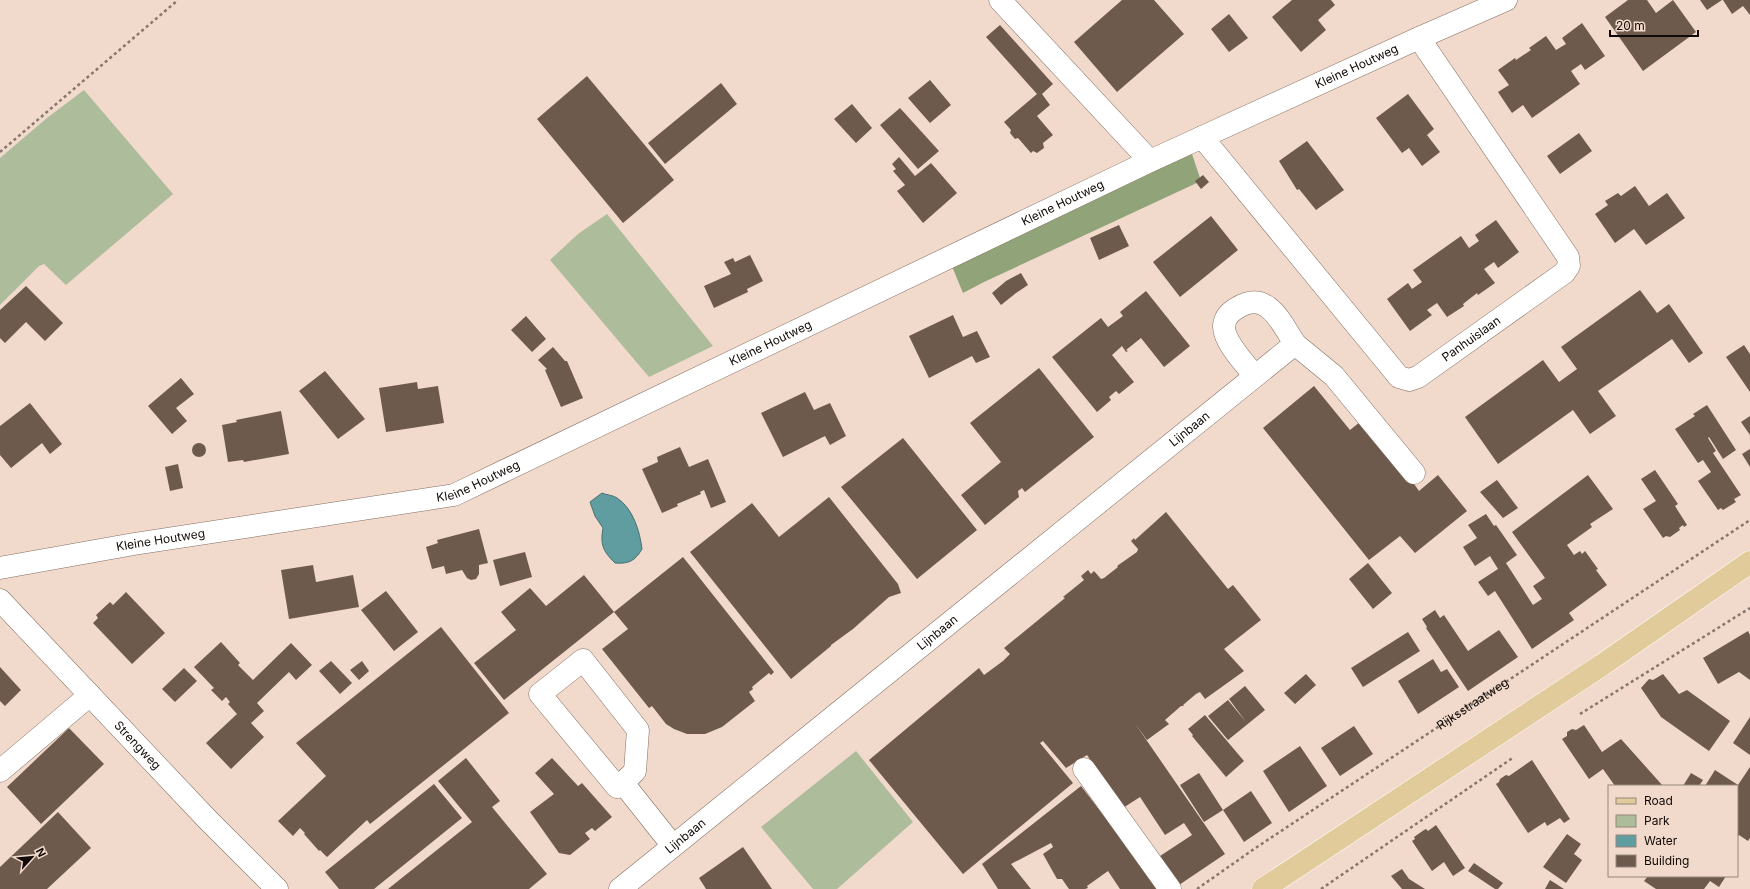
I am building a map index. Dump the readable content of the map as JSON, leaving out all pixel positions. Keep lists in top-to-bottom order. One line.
{"streets":{"street":["Kleine Houtweg","Panhuislaan","Lijnbaan","Strengweg"],"path":["Rijksstraatweg"]},"crossings":[["Kleine Houtweg","Panhuislaan"]],"legend":["Road","Park","Water","Building"],"scale_bar":"20 m","north":"top right"}
